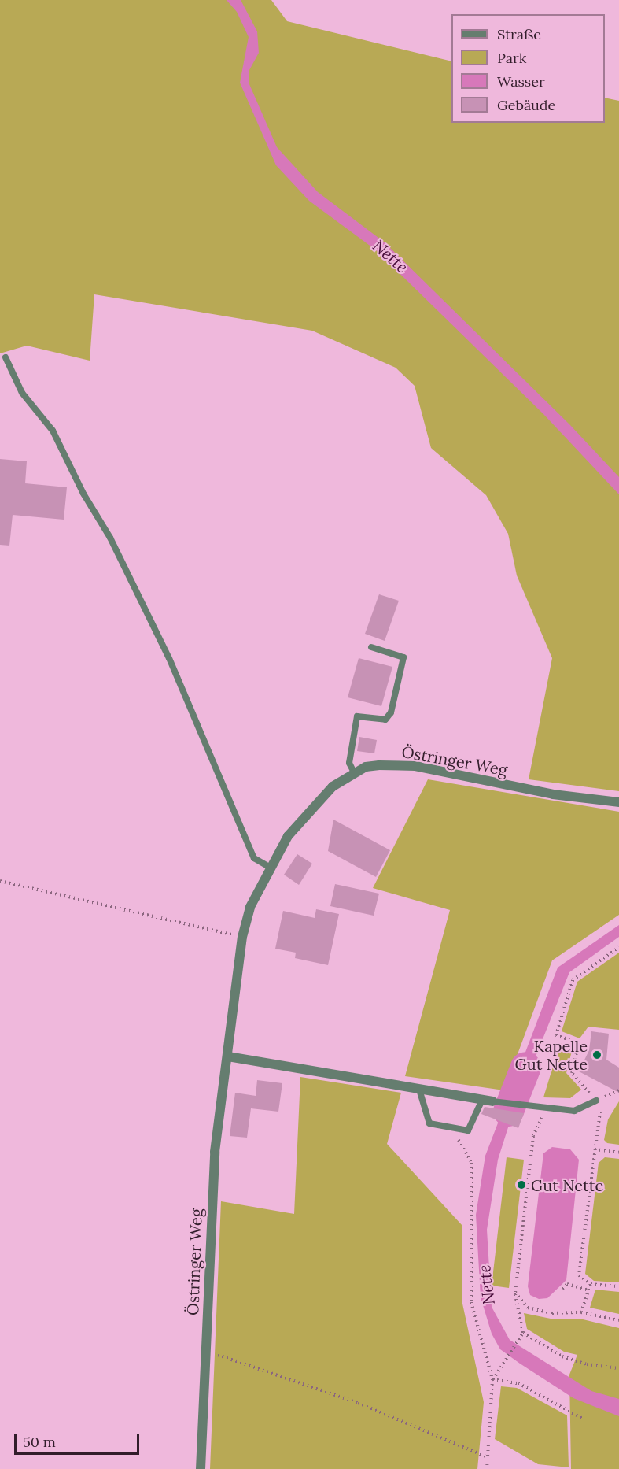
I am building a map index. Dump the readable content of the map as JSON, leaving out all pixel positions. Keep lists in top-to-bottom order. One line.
{"streets":{"street":["Östringer Weg"]},"water":["Nette"],"places":["Kapelle Gut Nette","Gut Nette"],"legend":["Straße","Park","Wasser","Gebäude"],"scale_bar":"50 m"}
